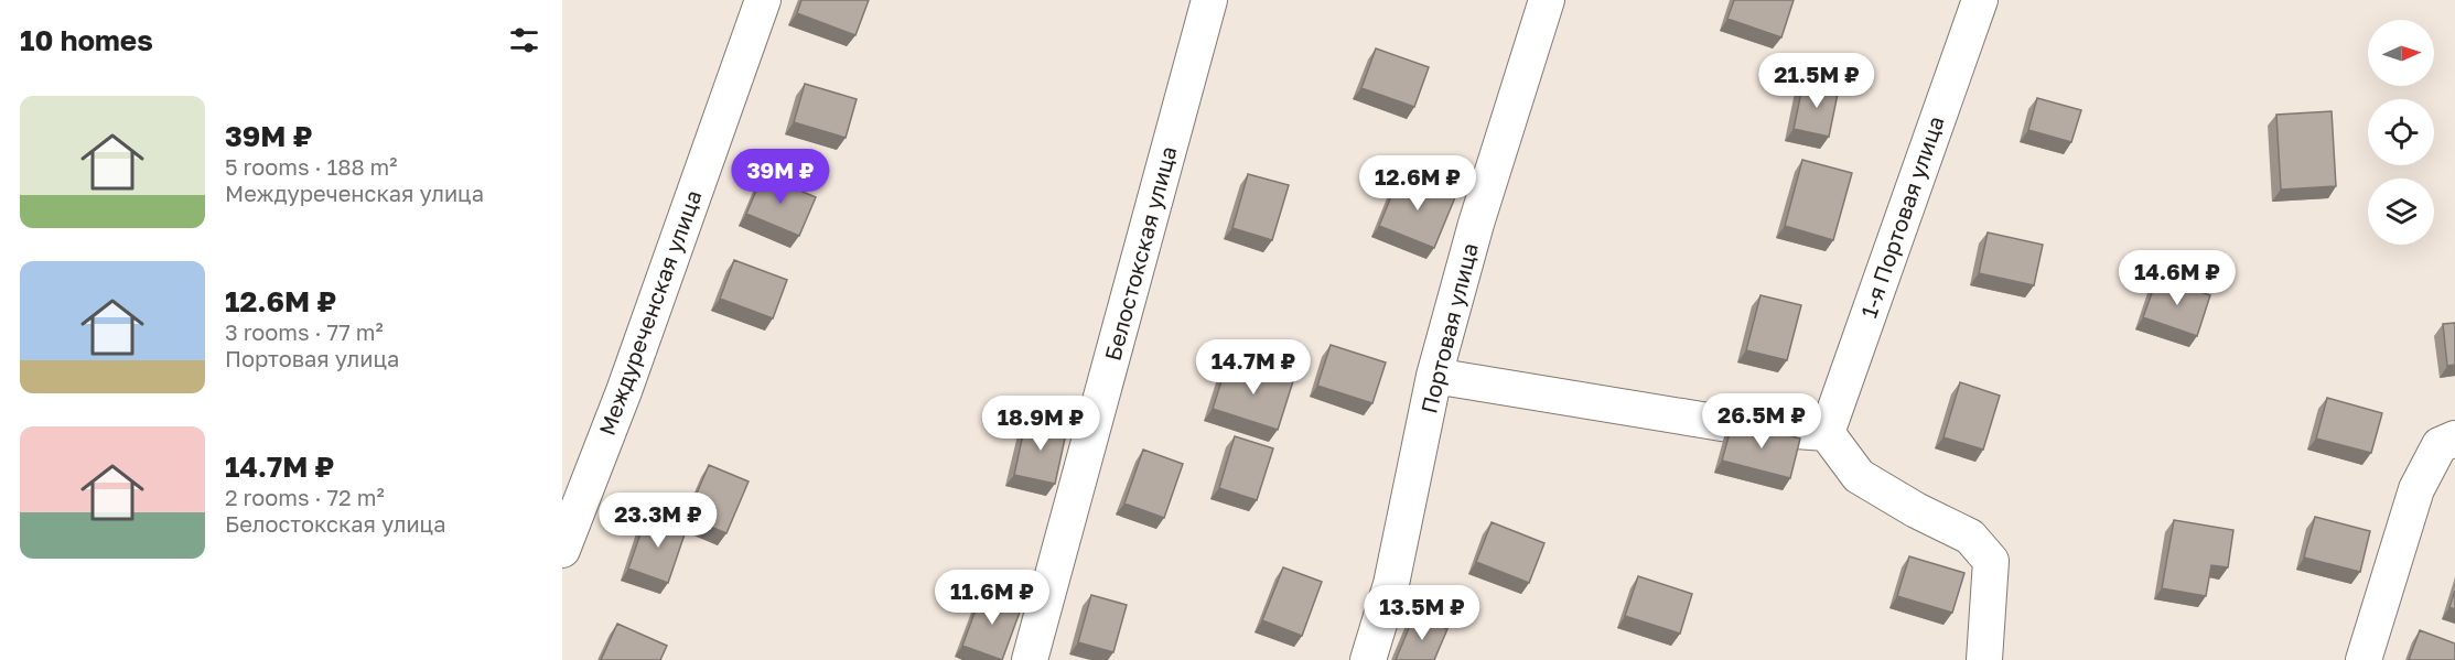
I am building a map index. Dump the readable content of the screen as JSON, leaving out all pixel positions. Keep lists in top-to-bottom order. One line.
{"streets":{"street":["1-я Портовая улица","Белостокская улица","Междуреченская улица","Портовая улица"]},"north":"right","page":{"heading":"10 homes","price":["21.5M ₽","39M ₽","12.6M ₽","14.6M ₽","14.7M ₽","26.5M ₽","18.9M ₽","23.3M ₽","11.6M ₽","13.5M ₽"],"list":[{"name":"39M ₽","note":"5 rooms · 188 m² · Междуреченская улица"},{"name":"12.6M ₽","note":"3 rooms · 77 m² · Портовая улица"},{"name":"14.7M ₽","note":"2 rooms · 72 m² · Белостокская улица"}]}}
